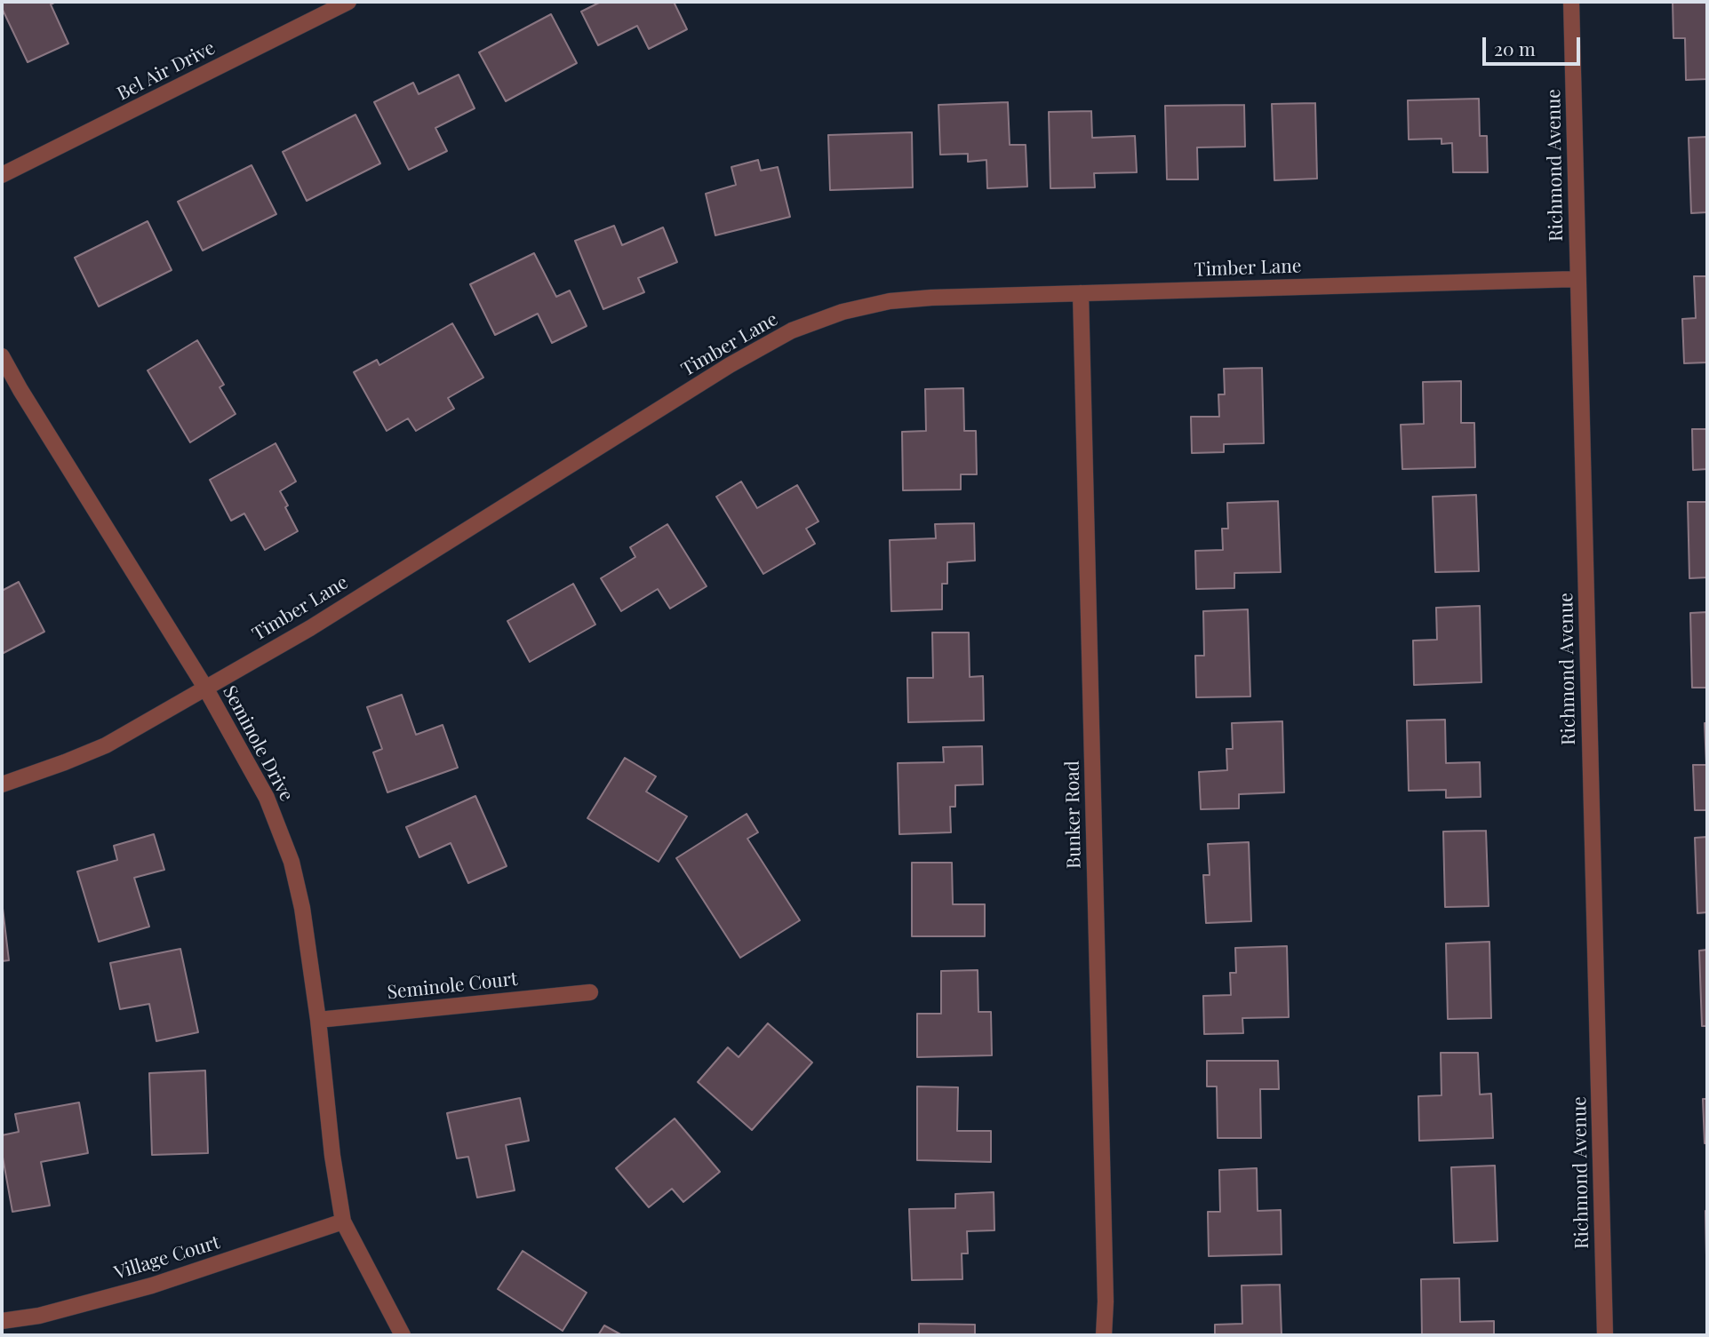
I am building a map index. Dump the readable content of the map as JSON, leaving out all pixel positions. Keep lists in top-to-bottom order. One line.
{"streets":{"street":["Bel Air Drive","Richmond Avenue","Timber Lane","Seminole Drive","Bunker Road","Seminole Court","Village Court"]},"crossings":[["Richmond Avenue","Timber Lane"],["Timber Lane","Seminole Drive"],["Timber Lane","Bunker Road"],["Seminole Drive","Seminole Court"],["Seminole Drive","Village Court"]],"scale_bar":"20 m"}
